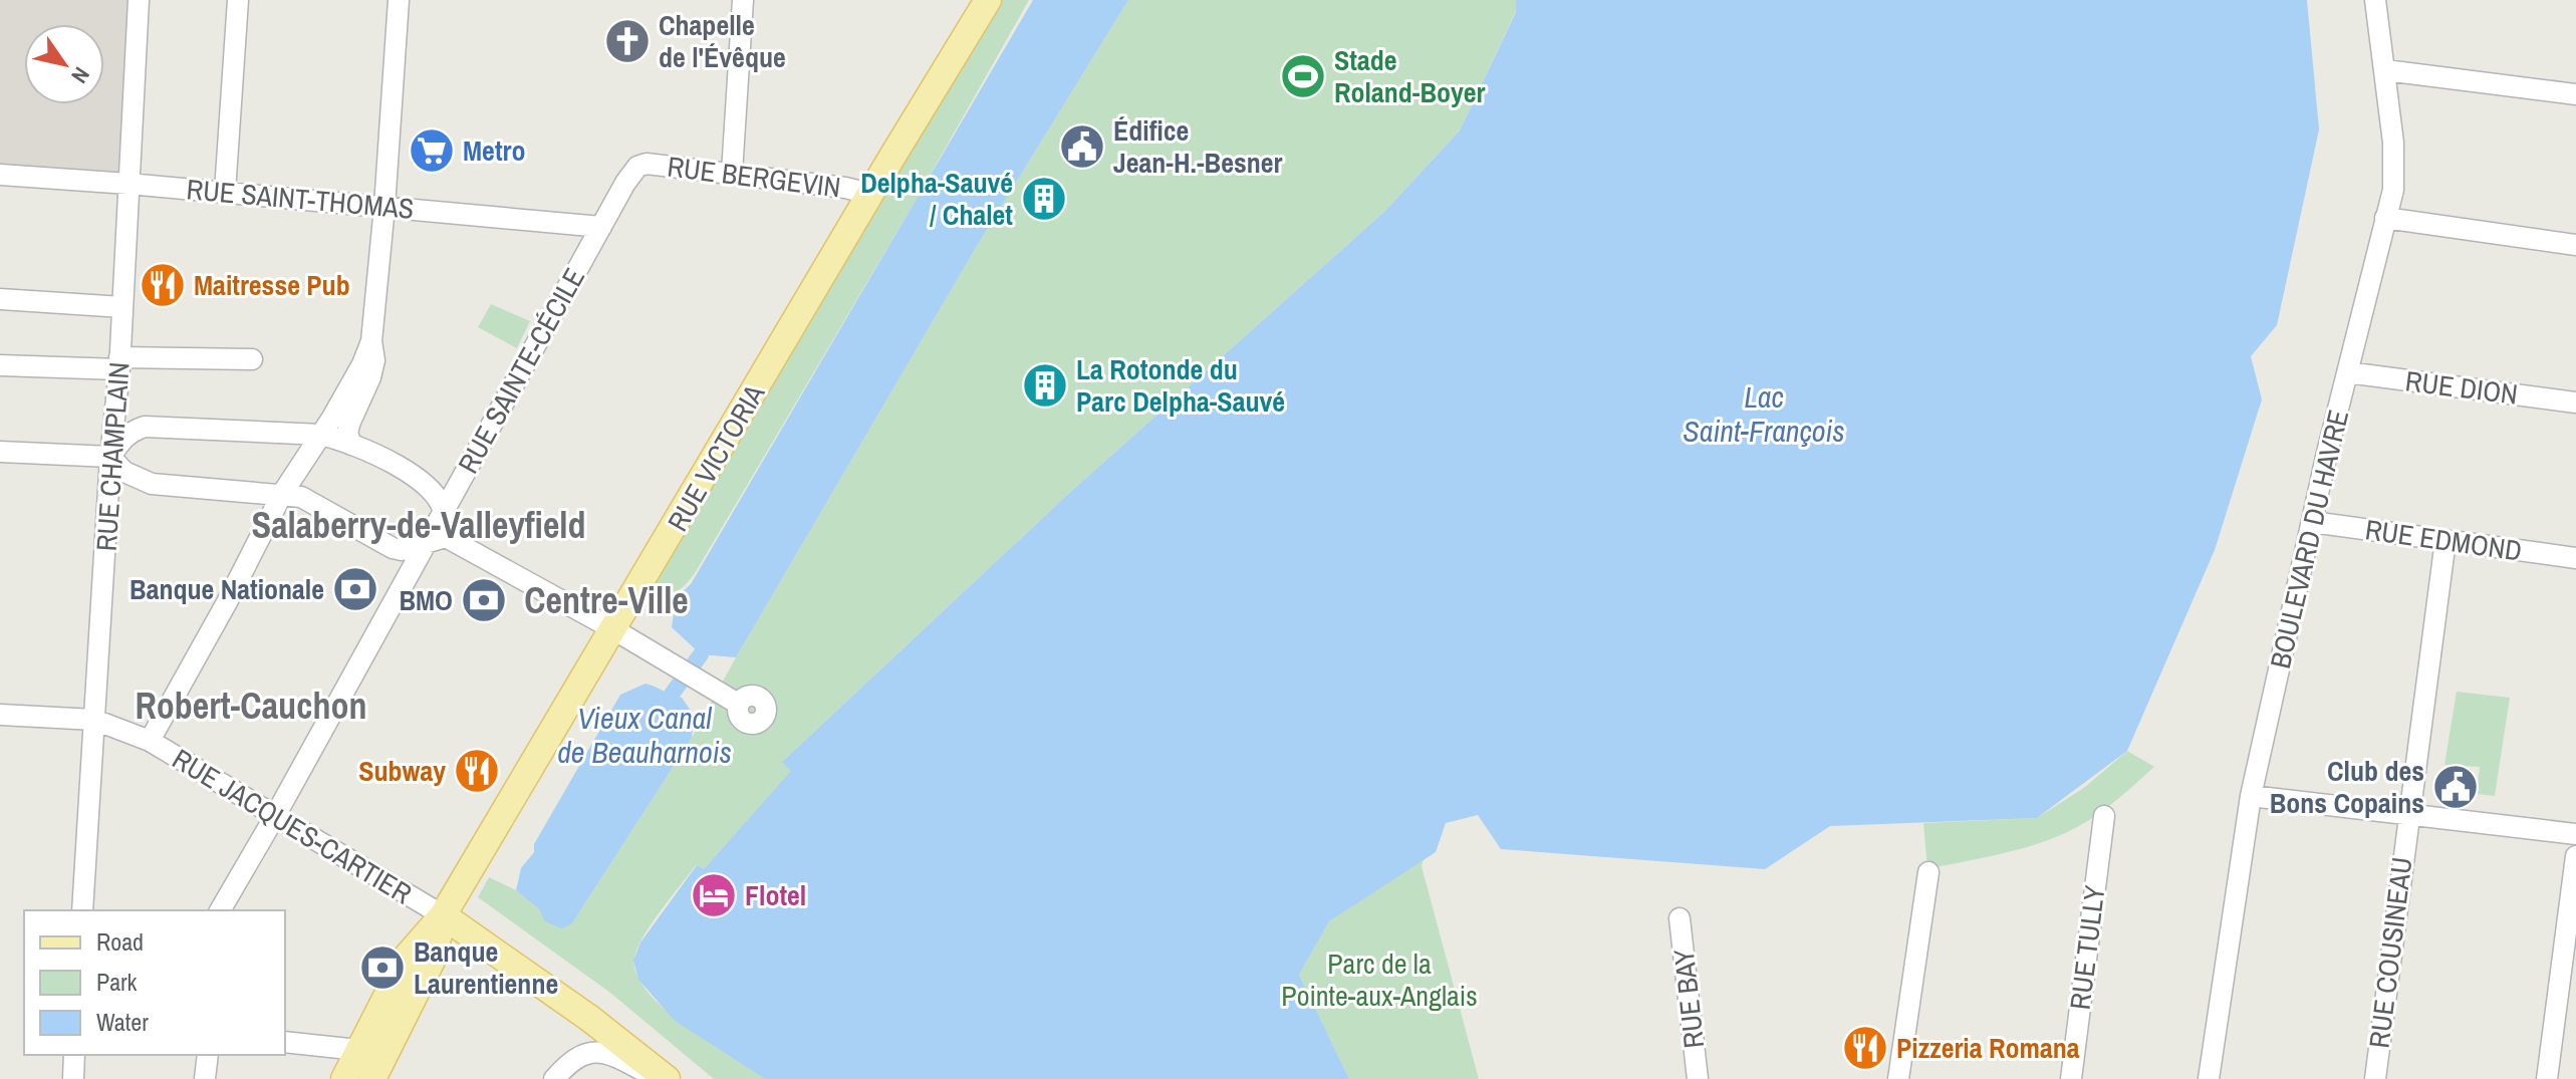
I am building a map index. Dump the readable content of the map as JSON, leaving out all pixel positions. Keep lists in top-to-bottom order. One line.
{"streets":{"main road":["RUE VICTORIA"],"street":["RUE BERGEVIN","RUE SAINT-THOMAS","RUE SAINTE-CÉCILE","RUE DION","RUE CHAMPLAIN","BOULEVARD DU HAVRE","RUE EDMOND","RUE JACQUES-CARTIER","RUE TULLY","RUE COUSINEAU","RUE BAY"]},"crossings":[["RUE BERGEVIN","RUE SAINTE-CÉCILE"],["RUE BERGEVIN","RUE VICTORIA"],["RUE SAINT-THOMAS","RUE SAINTE-CÉCILE"],["RUE SAINT-THOMAS","RUE CHAMPLAIN"],["RUE SAINTE-CÉCILE","RUE JACQUES-CARTIER"],["RUE DION","BOULEVARD DU HAVRE"],["RUE CHAMPLAIN","RUE JACQUES-CARTIER"],["RUE VICTORIA","RUE JACQUES-CARTIER"],["BOULEVARD DU HAVRE","RUE EDMOND"],["RUE EDMOND","RUE COUSINEAU"]],"districts":["Salaberry-de-Valleyfield","Centre-Ville","Robert-Cauchon"],"water":["Lac Saint-François","Vieux Canal de Beauharnois"],"parks":["Parc de la Pointe-aux-Anglais"],"places":{"church":["Chapelle de l'Évêque"],"sports":["Stade Roland-Boyer"],"public building":["Édifice Jean-H.-Besner","Club des Bons Copains"],"supermarket":["Metro"],"building":["Delpha-Sauvé / Chalet","La Rotonde du Parc Delpha-Sauvé"],"restaurant":["Maitresse Pub","Subway","Pizzeria Romana"],"bank":["Banque Nationale","BMO","Banque Laurentienne"],"hotel":["Flotel"]},"legend":["Road","Park","Water"],"north":"bottom right"}
